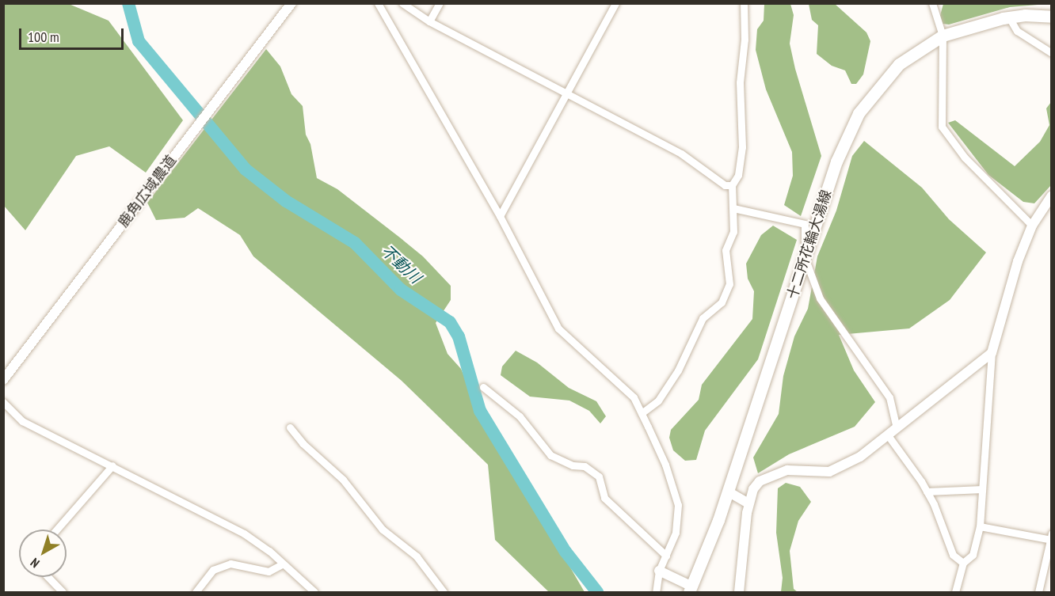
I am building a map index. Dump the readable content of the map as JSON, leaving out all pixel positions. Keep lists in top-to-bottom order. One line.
{"streets":{"main road":["十二所花輪大湯線"],"street":["鹿角広域農道"]},"water":["不動川"],"scale_bar":"100 m","north":"bottom left"}
